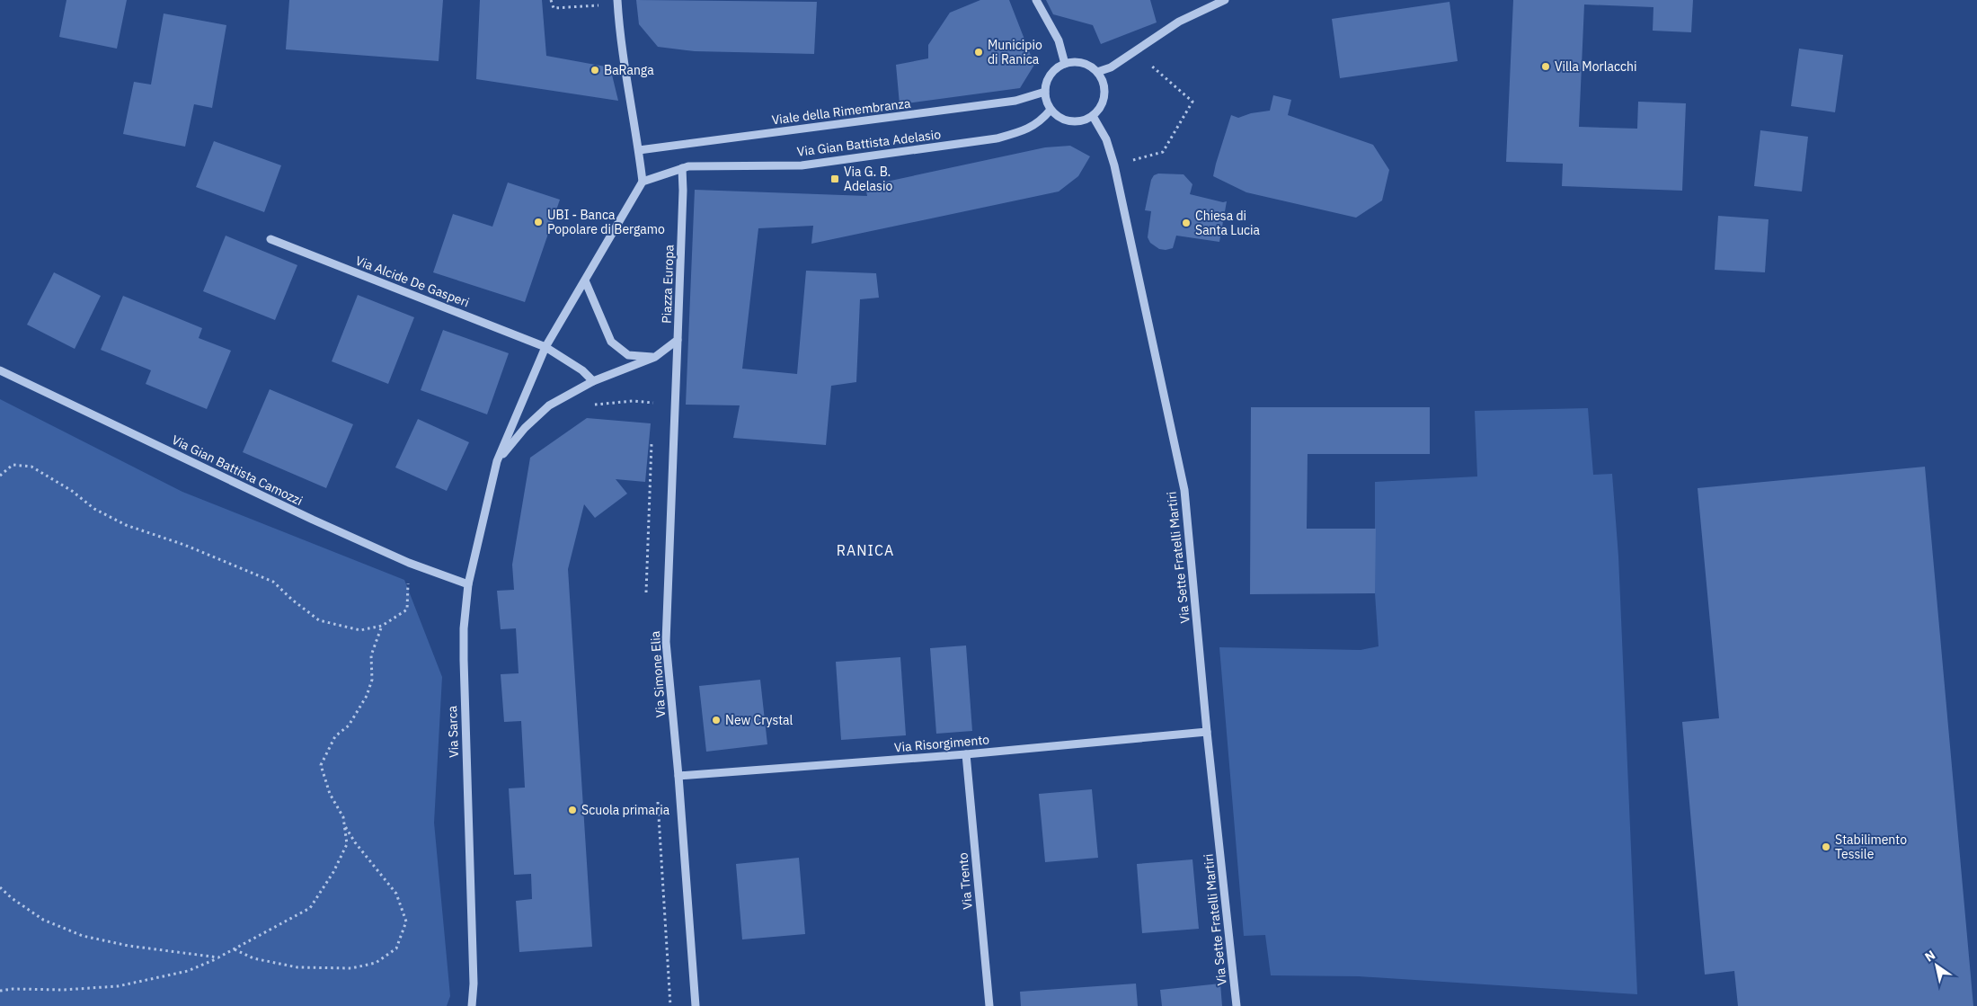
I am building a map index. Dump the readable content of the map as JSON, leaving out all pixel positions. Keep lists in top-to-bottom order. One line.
{"streets":{"street":["Viale della Rimembranza","Via Gian Battista Adelasio","Via Alcide De Gasperi","Piazza Europa","Via Gian Battista Camozzi","Via Sette Fratelli Martiri","Via Simone Elia","Via Sarca","Via Risorgimento","Via Trento"]},"crossings":[["Viale della Rimembranza","Via Gian Battista Adelasio"],["Viale della Rimembranza","Via Sette Fratelli Martiri"],["Via Gian Battista Adelasio","Piazza Europa"],["Via Gian Battista Adelasio","Via Sette Fratelli Martiri"],["Piazza Europa","Via Simone Elia"],["Piazza Europa","Via Sarca"],["Via Gian Battista Camozzi","Via Sarca"],["Via Sette Fratelli Martiri","Via Risorgimento"],["Via Simone Elia","Via Risorgimento"],["Via Risorgimento","Via Trento"]],"districts":["RANICA"],"places":{"other":["Municipio di Ranica","Villa Morlacchi","BaRanga","UBI - Banca Popolare di Bergamo","Chiesa di Santa Lucia","New Crystal","Scuola primaria","Stabilimento Tessile"],"transit":["Via G. B. Adelasio"]},"north":"top left"}
